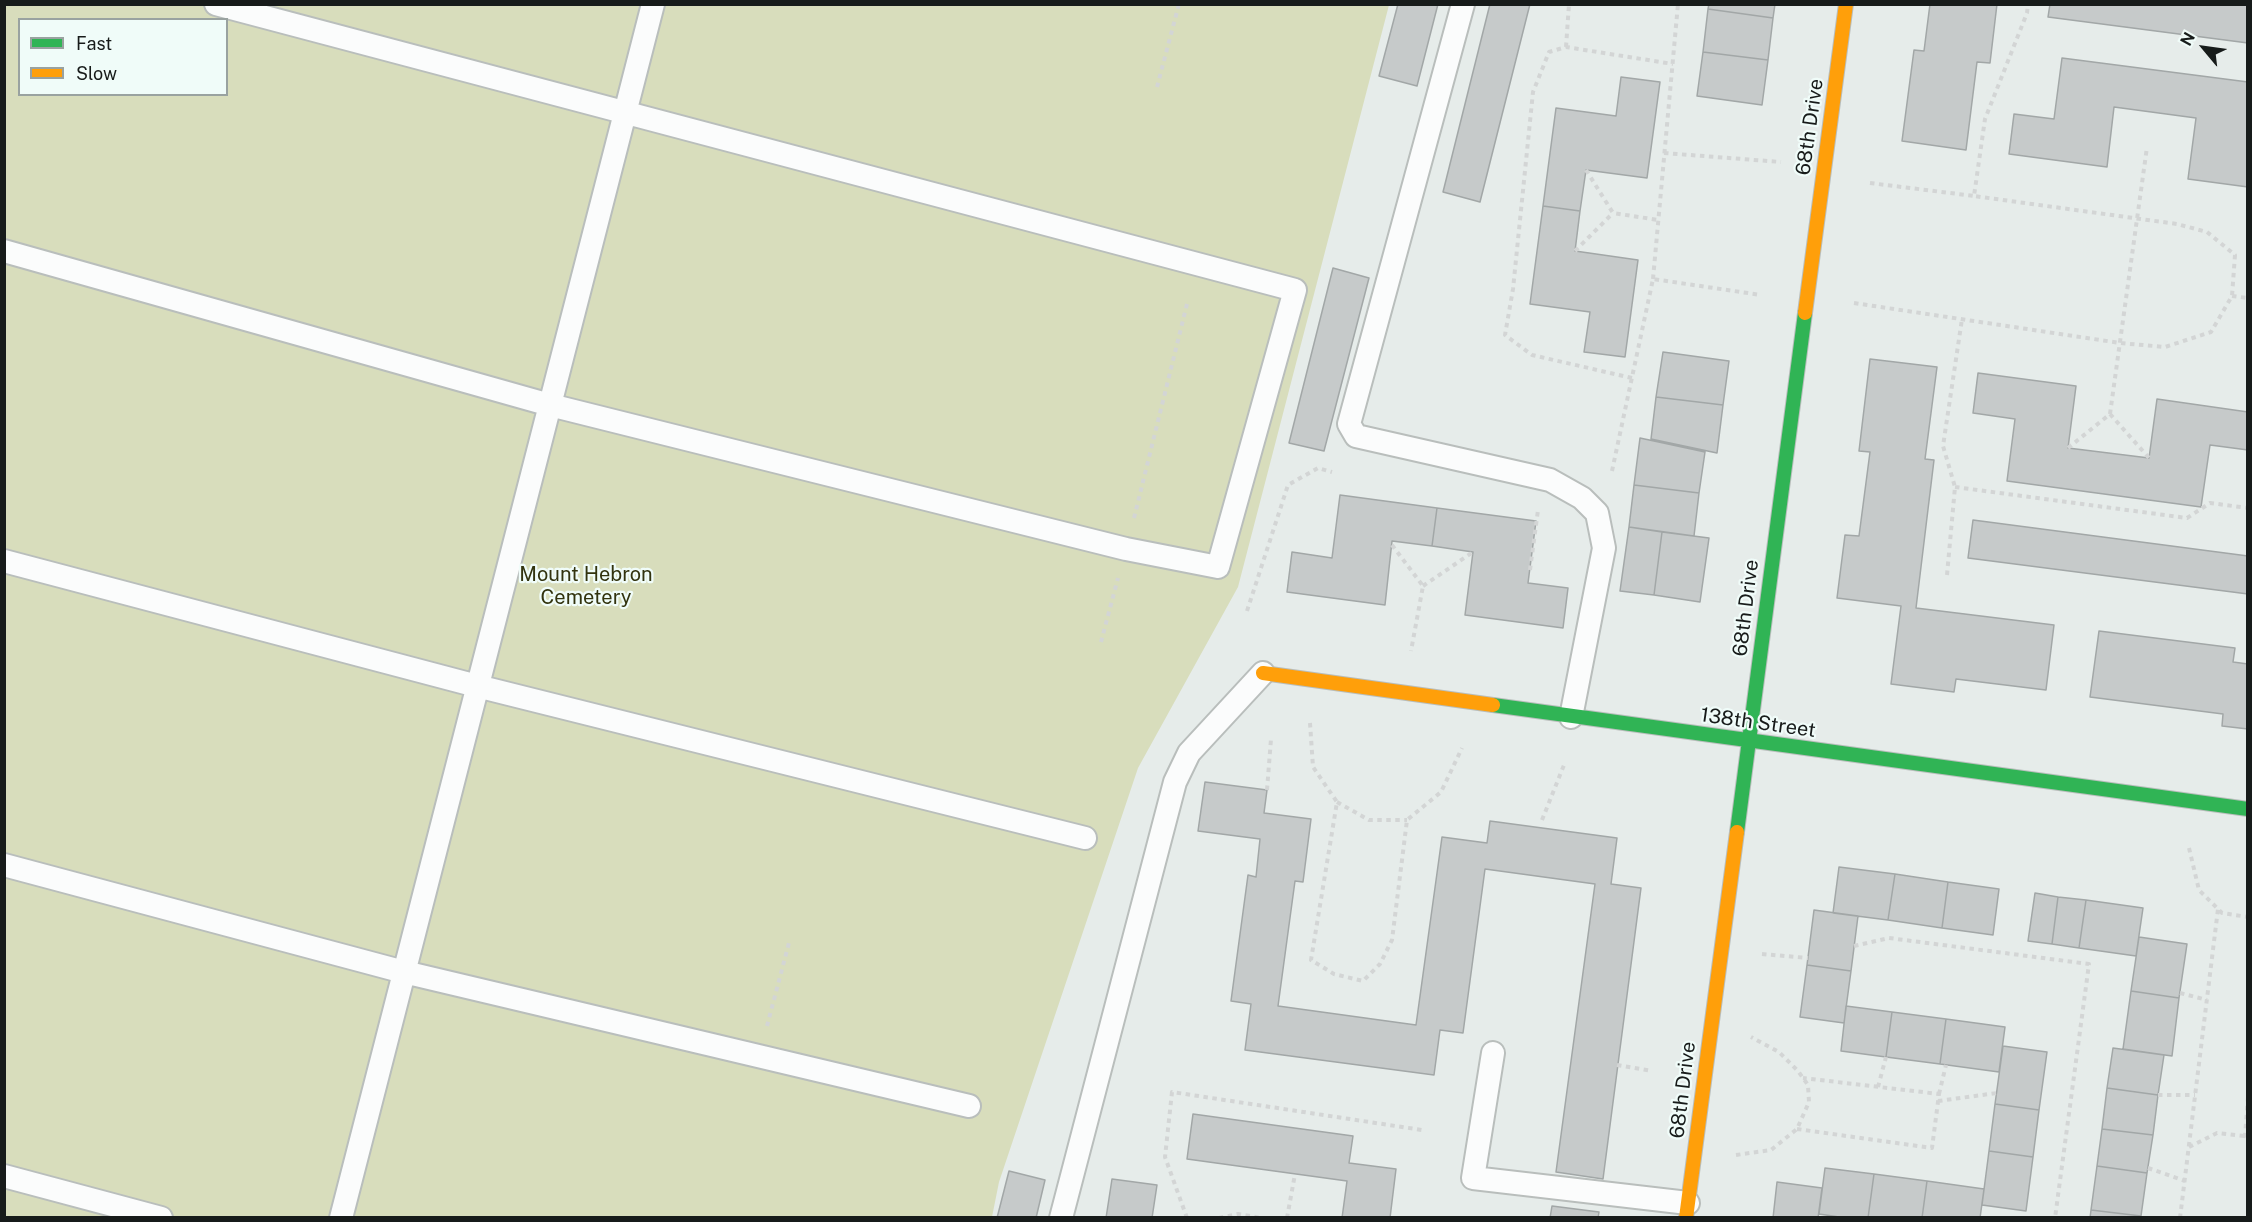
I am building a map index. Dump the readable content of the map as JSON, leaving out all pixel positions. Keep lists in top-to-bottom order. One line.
{"streets":{"street":["68th Drive","138th Street"]},"crossings":[["68th Drive","138th Street"]],"parks":["Mount Hebron Cemetery"],"legend":["Fast","Slow"],"north":"top left"}
